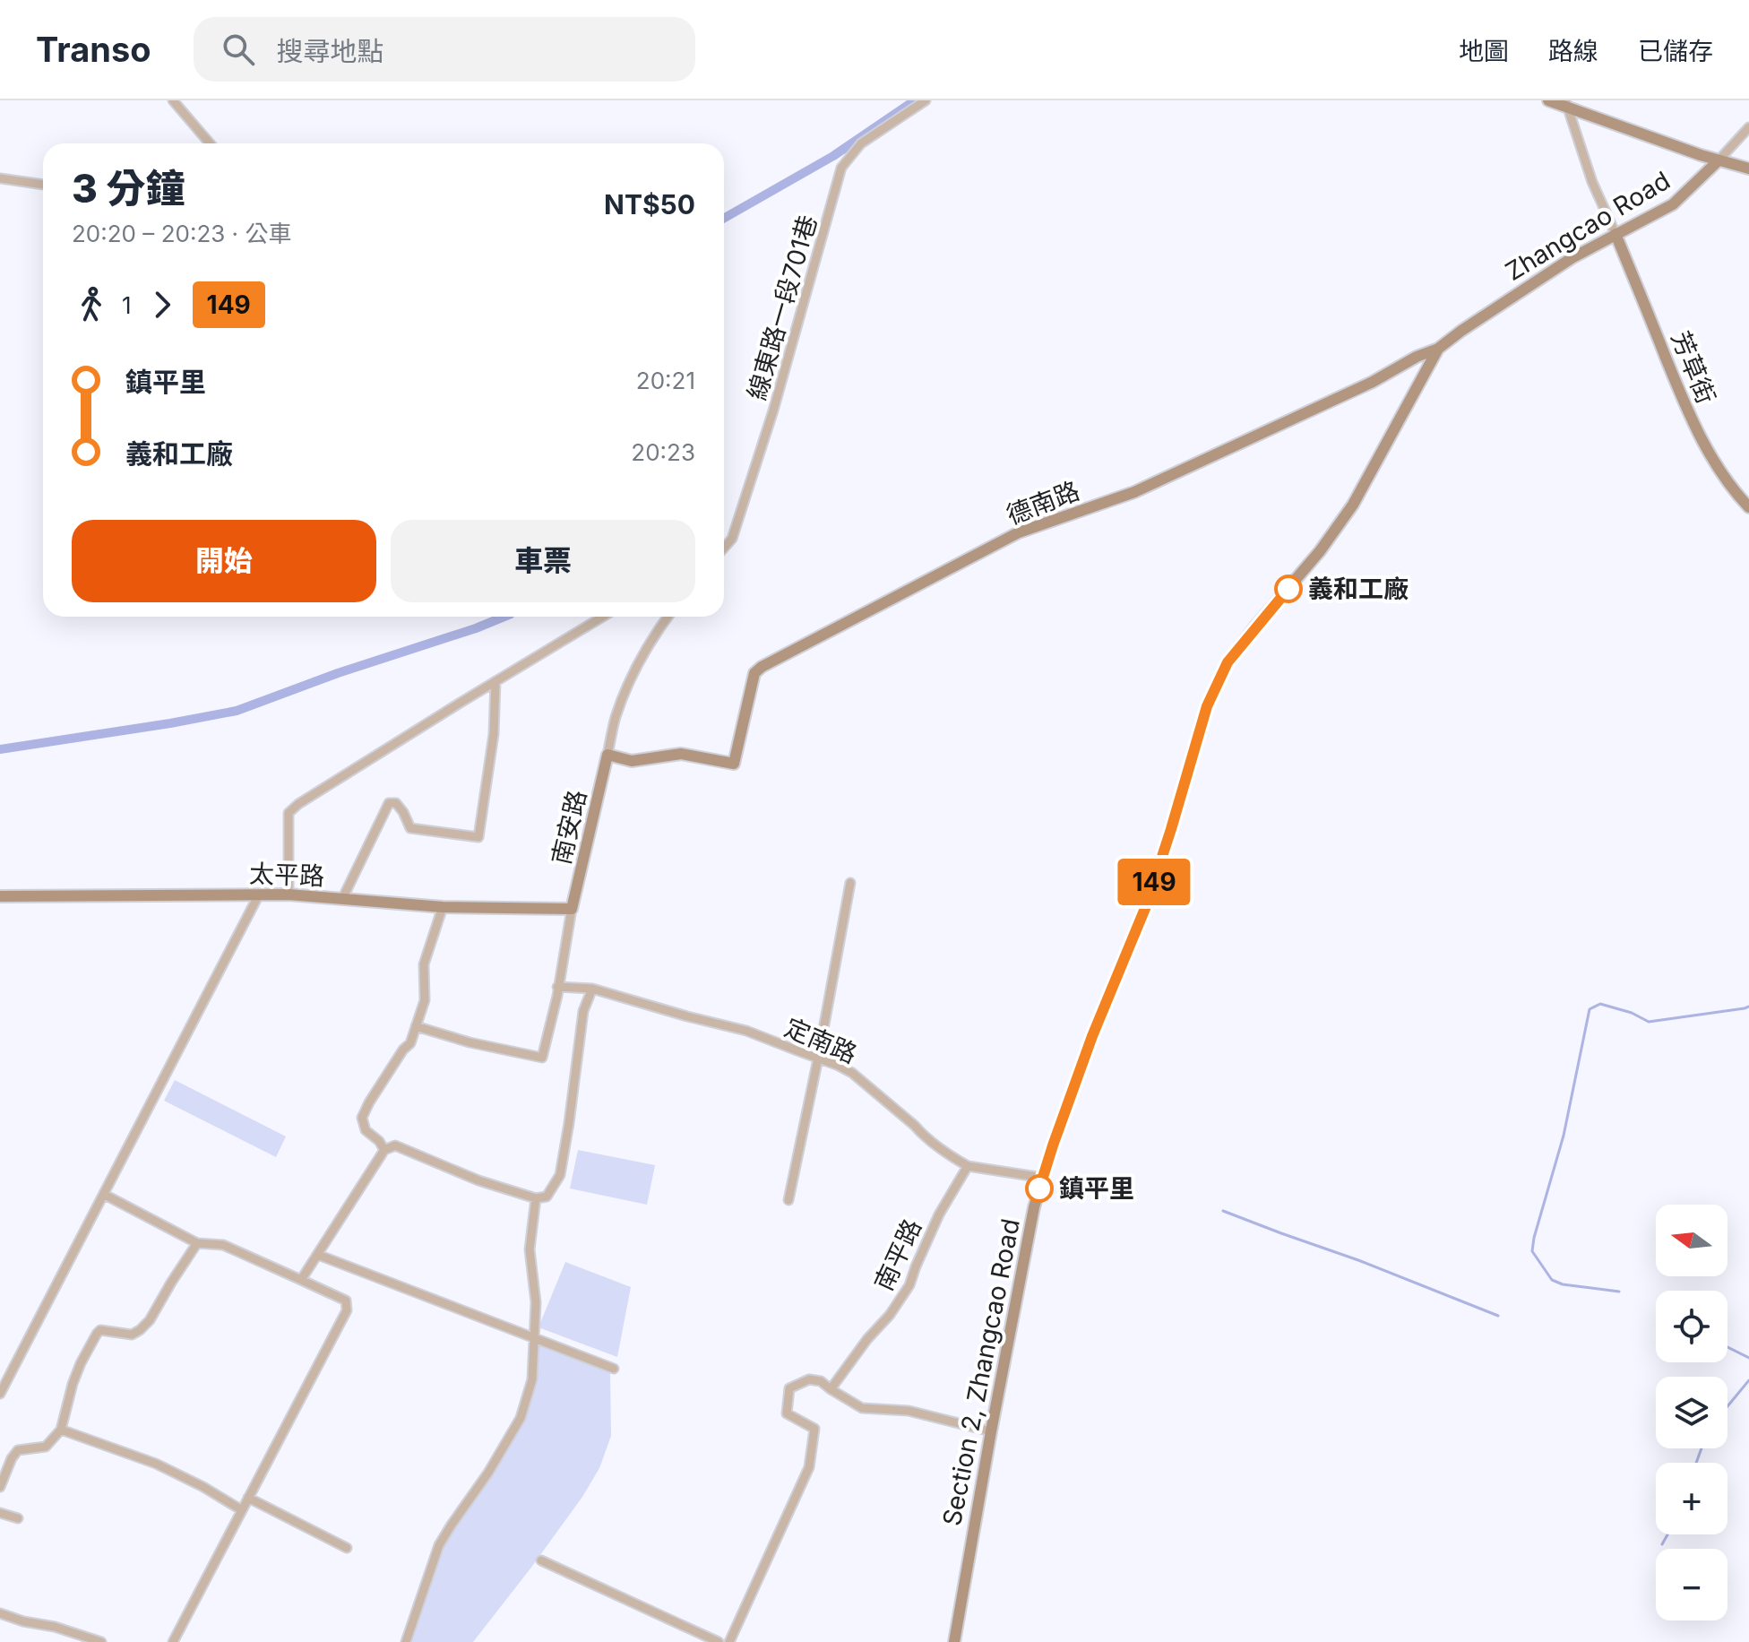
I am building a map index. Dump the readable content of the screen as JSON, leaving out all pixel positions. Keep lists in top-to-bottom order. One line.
{"streets":{"street":["Zhangcao Road","線東路一段701巷","芳草街","德南路","南安路","太平路","定南路","南平路","Section 2, Zhangcao Road"]},"crossings":[["Zhangcao Road","芳草街"],["Zhangcao Road","德南路"],["Zhangcao Road","Section 2, Zhangcao Road"],["德南路","南安路"],["德南路","Section 2, Zhangcao Road"],["南安路","太平路"],["定南路","南平路"],["定南路","Section 2, Zhangcao Road"]],"places":["義和工廠","鎮平里"],"lines":["bus line 149"],"north":"left","page":{"header":"Transo","search":"搜尋地點","nav":["地圖","路線","已儲存"],"on_map":"149","heading":["3 分鐘","20:20 – 20:23 · 公車","NT$50"],"legs":["1","149"],"list":[{"name":"鎮平里","value":"20:21"},{"name":"義和工廠","value":"20:23"}],"buttons":["開始","車票"],"map_buttons":["+","−"]}}
